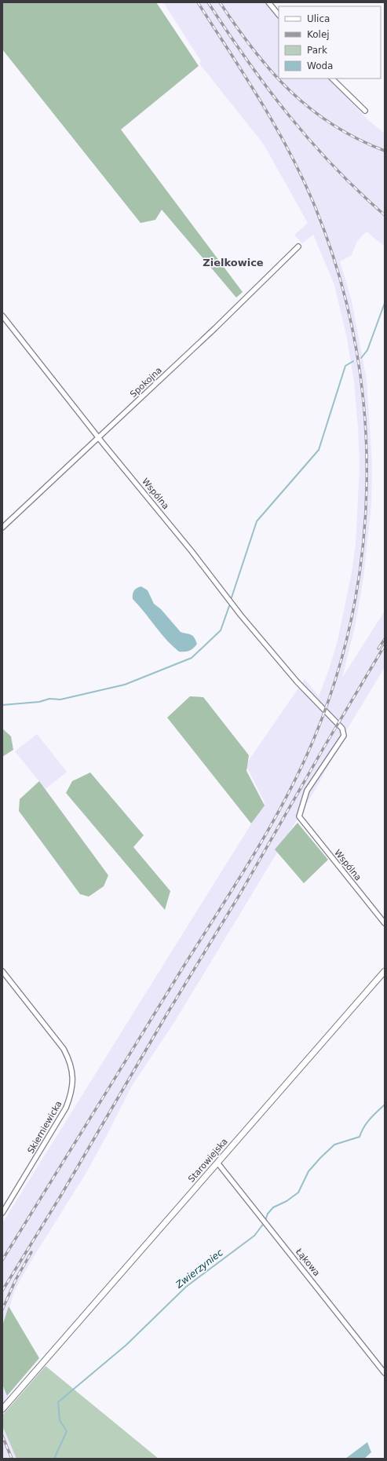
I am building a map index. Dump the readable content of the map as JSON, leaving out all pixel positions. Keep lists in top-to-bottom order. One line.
{"streets":{"street":["Spokojna","Wspólna","Skierniewicka","Starowiejska","Łąkowa"]},"crossings":[["Spokojna","Wspólna"],["Starowiejska","Łąkowa"]],"districts":["Zielkowice"],"water":["Zwierzyniec"],"legend":["Ulica","Kolej","Park","Woda"]}
